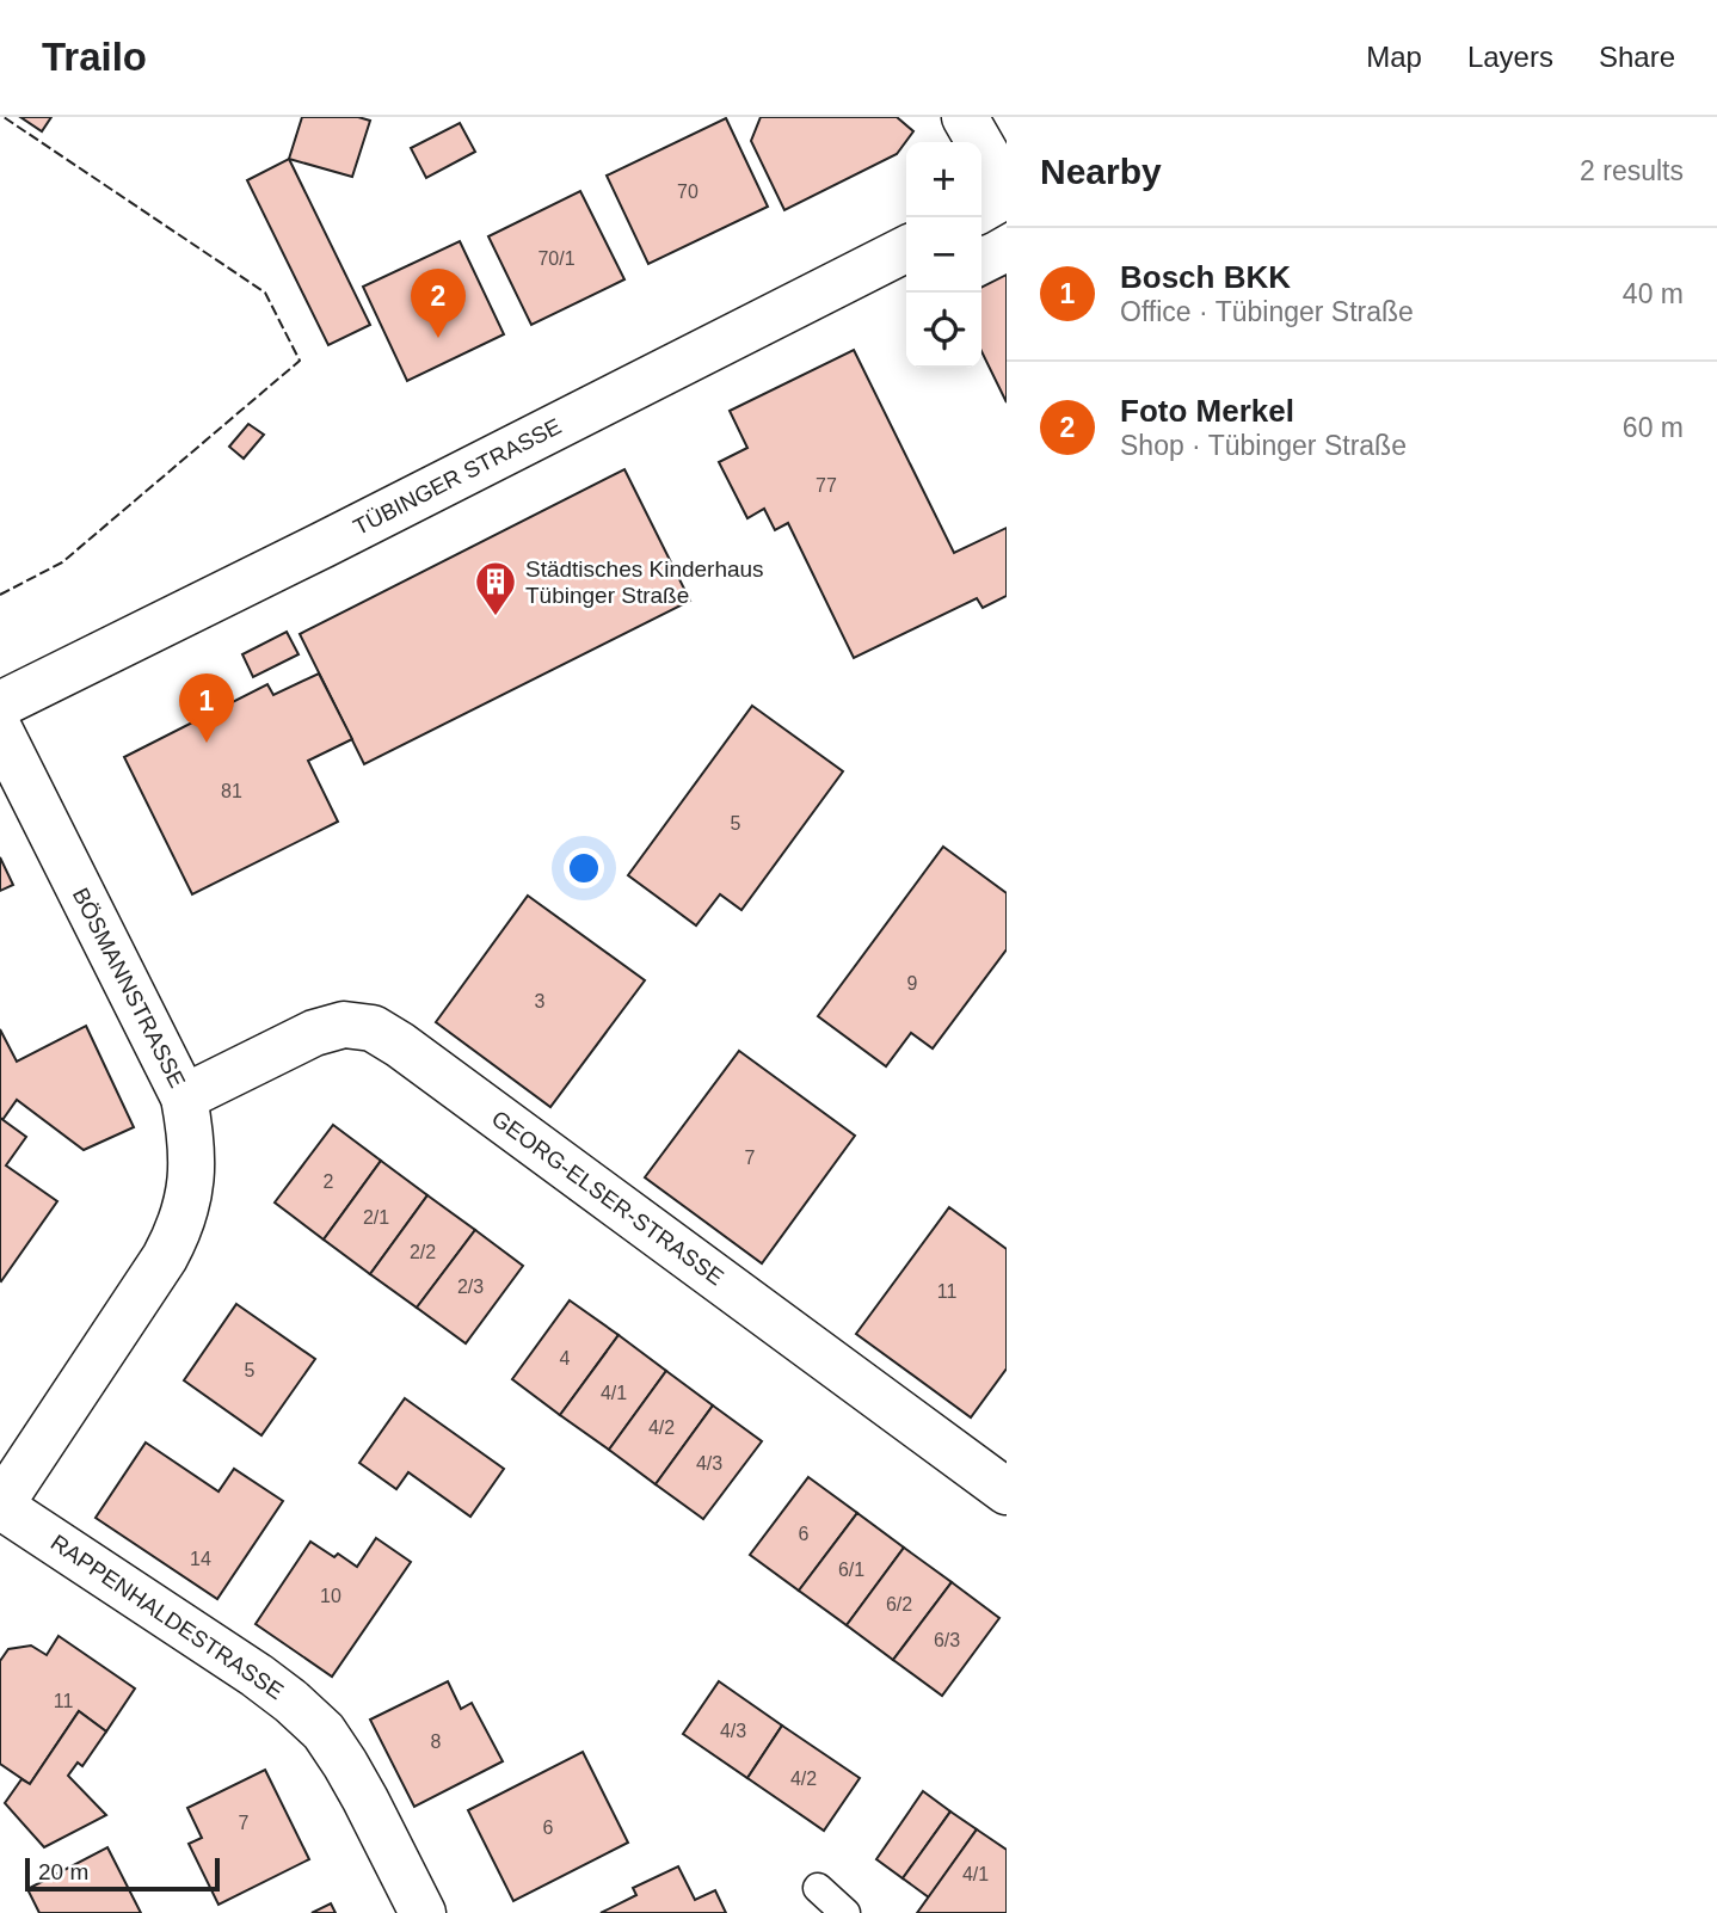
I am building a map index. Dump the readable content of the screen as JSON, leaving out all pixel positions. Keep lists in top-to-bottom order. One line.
{"streets":{"street":["TÜBINGER STRASSE","BÖSMANNSTRASSE","GEORG-ELSER-STRASSE","RAPPENHALDESTRASSE"]},"crossings":[["BÖSMANNSTRASSE","GEORG-ELSER-STRASSE"],["BÖSMANNSTRASSE","RAPPENHALDESTRASSE"]],"places":{"building":["Städtisches Kinderhaus Tübinger Straße"]},"house_numbers":["70","70/1","77","81","5","9","3","7","2","2/1","2/2","2/3","11","4","5","4/1","4/2","4/3","6","14","6/1","10","6/2","6/3","11","4/3","8","4/2","7","6","4/1"],"scale_bar":"20 m","page":{"header":"Trailo","nav":["Map","Layers","Share"],"heading":["Nearby","2 results"],"map_buttons":["+","−"],"list":[{"mark":"1","name":"Bosch BKK","note":"Office · Tübinger Straße","value":"40 m"},{"mark":"2","name":"Foto Merkel","note":"Shop · Tübinger Straße","value":"60 m"}],"pins":["2","1"],"scale":"20 m"}}
